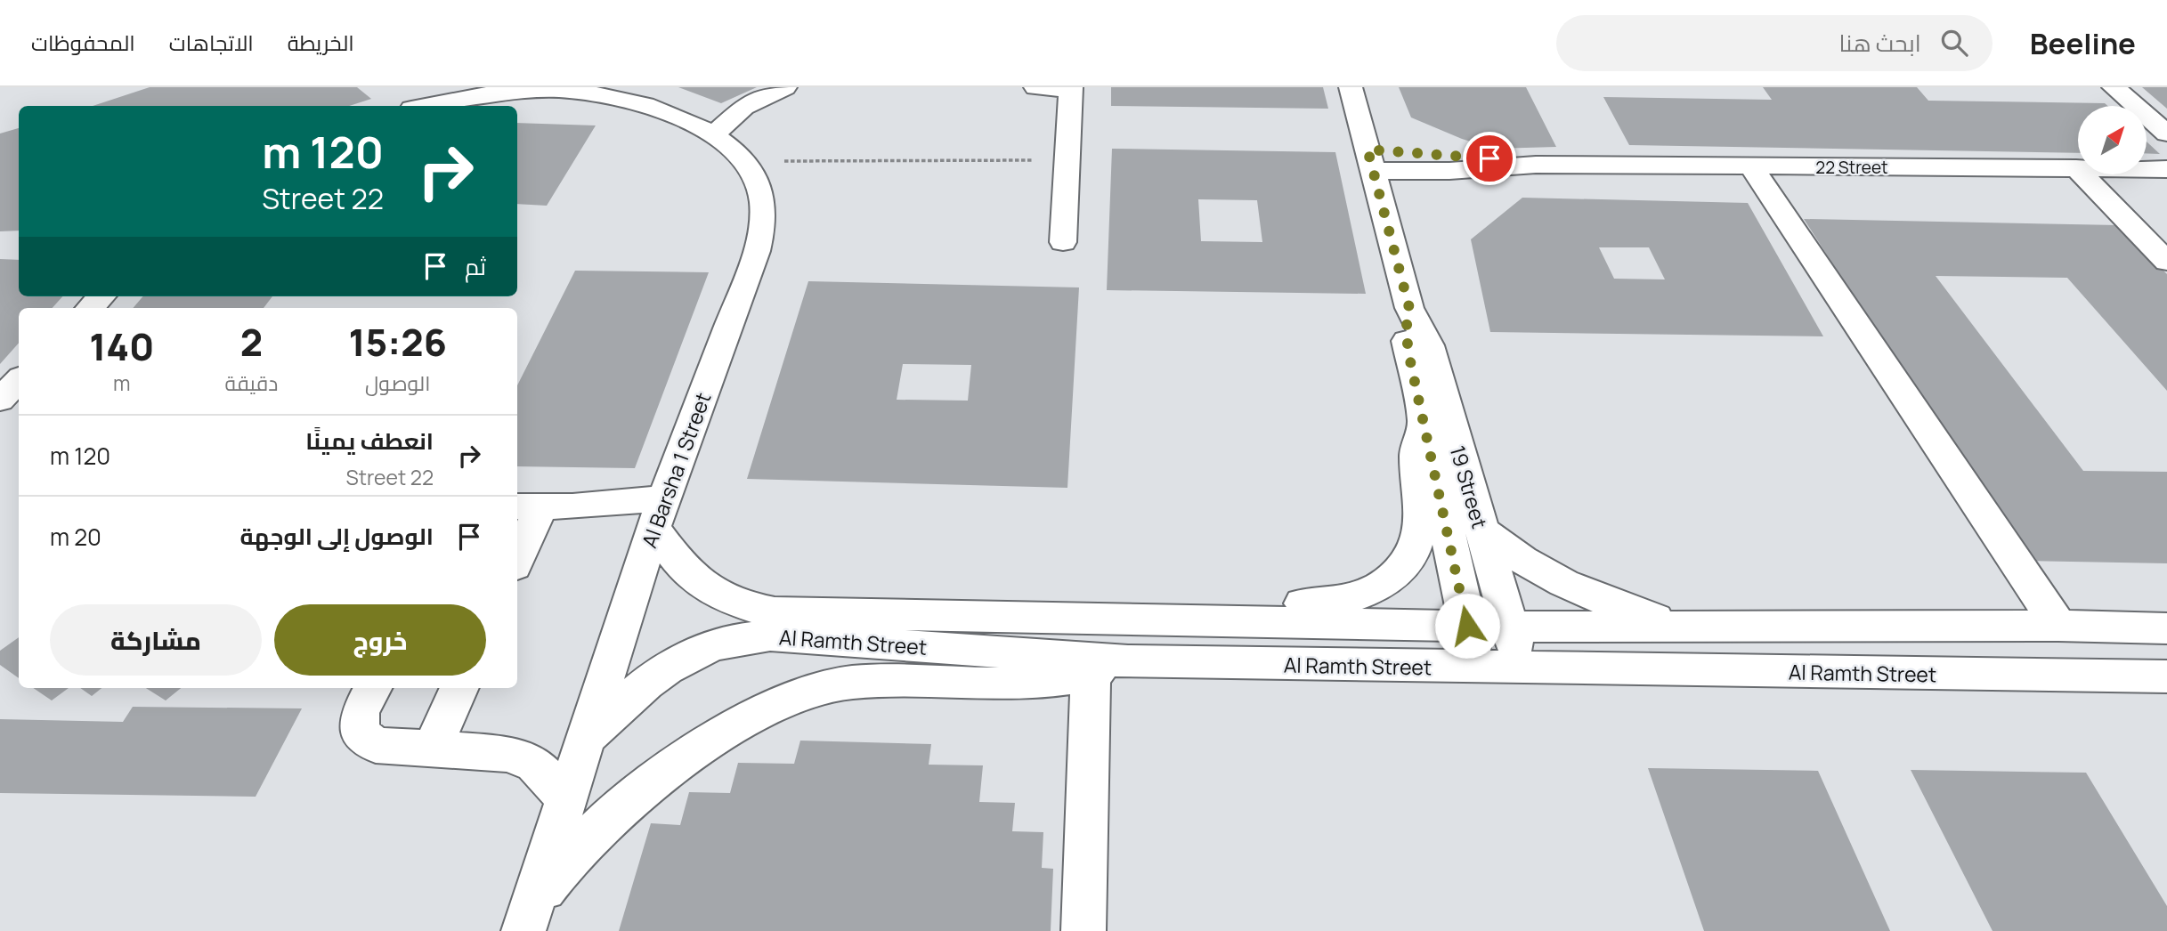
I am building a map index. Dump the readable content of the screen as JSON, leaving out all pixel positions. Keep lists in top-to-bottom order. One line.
{"streets":{"street":["22 Street","Al Barsha 1 Street","19 Street","Al Ramth Street"]},"crossings":[["22 Street","19 Street"],["Al Barsha 1 Street","Al Ramth Street"],["19 Street","Al Ramth Street"]],"north":"top right","page":{"header":"Beeline","search":"ابحث هنا","nav":["الخريطة","الاتجاهات","المحفوظات"],"turn":["120 m","22 Street"],"then":"ثم","eta":["15:26","الوصول","2","دقيقة","140","m"],"list":[{"name":"انعطف يمينًا","note":"22 Street","value":"120 m"},{"name":"الوصول إلى الوجهة","value":"20 m"}],"buttons":["خروج","مشاركة"]}}
